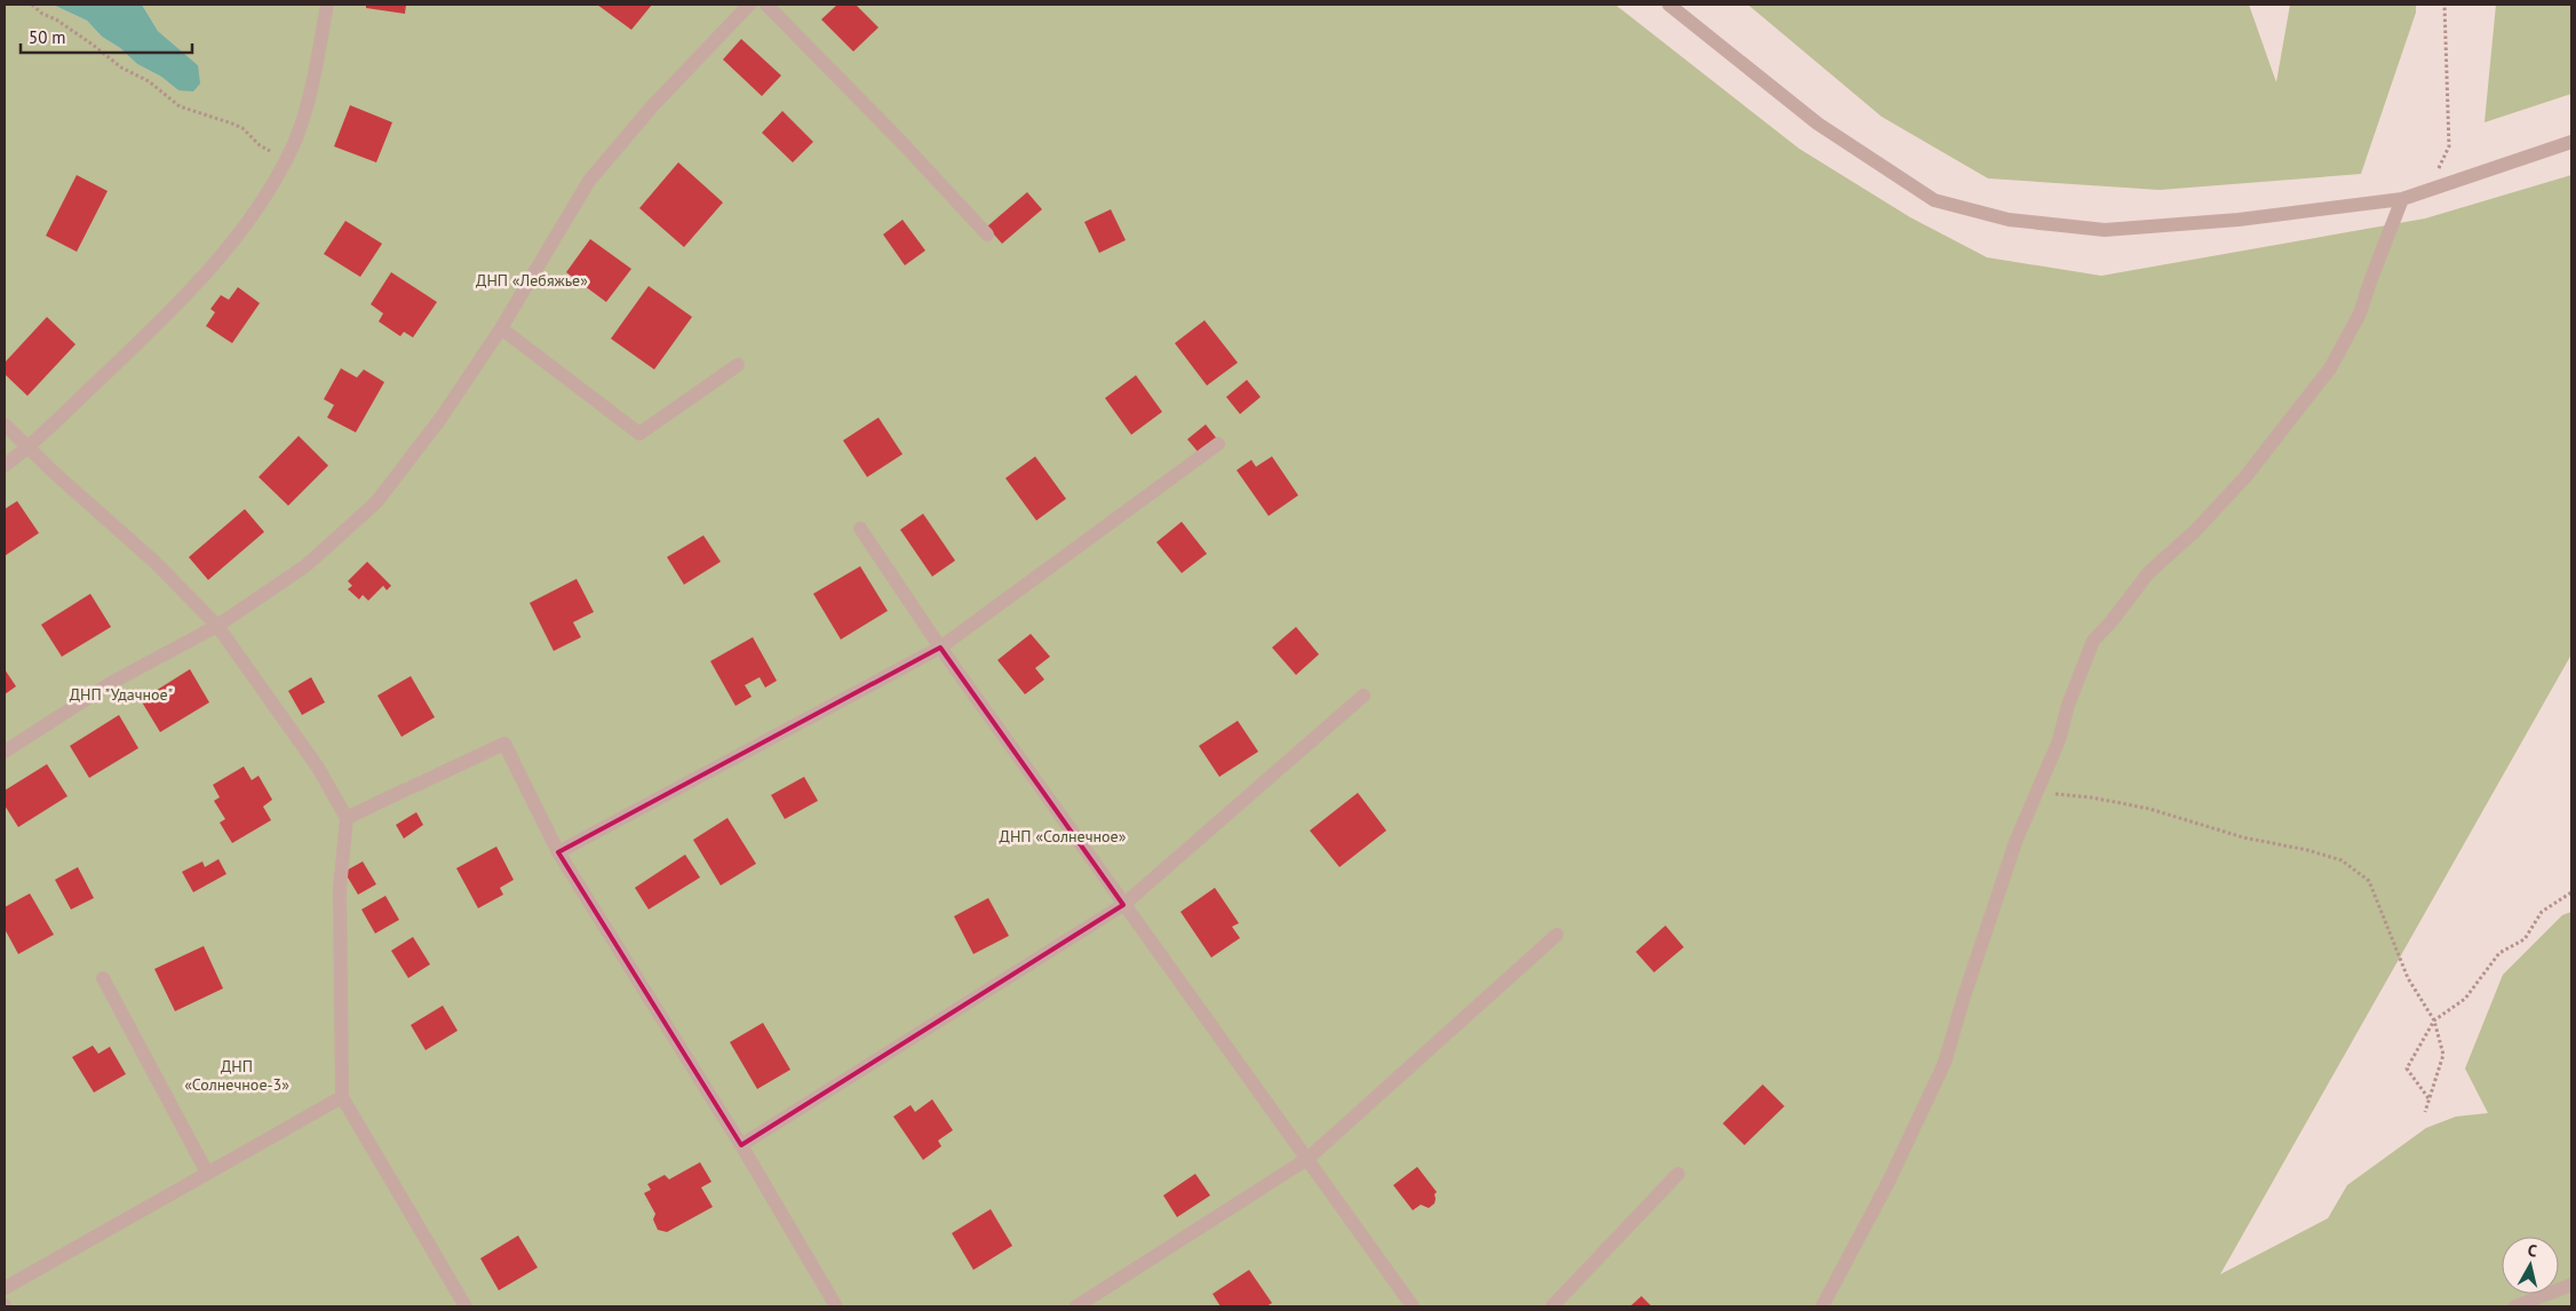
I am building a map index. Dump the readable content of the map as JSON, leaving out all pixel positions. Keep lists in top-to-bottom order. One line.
{"parks":["ДНП «Лебяжье»","ДНП \"Удачное\"","ДНП «Солнечное»","ДНП «Солнечное-3»"],"scale_bar":"50 m","north":"top"}
